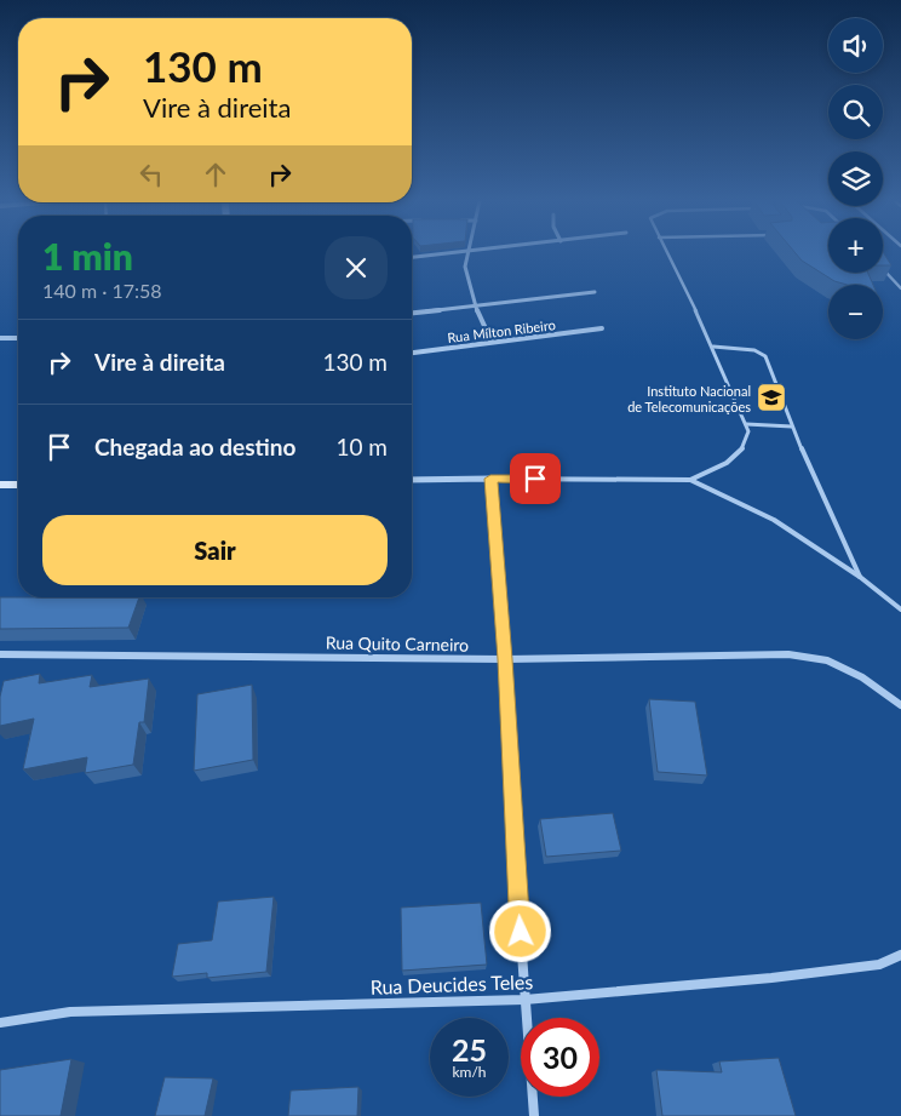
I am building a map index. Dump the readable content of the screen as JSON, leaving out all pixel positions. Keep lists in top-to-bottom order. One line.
{"streets":{"street":["Rua Mílton Ribeiro","Rua Quito Carneiro","Rua Deucides Teles"]},"places":{"school or university":["Instituto Nacional de Telecomunicações"]},"page":{"map_buttons":["+","−"],"turn":["130 m","Vire à direita"],"heading":["1 min","140 m · 17:58"],"list":[{"name":"Vire à direita","value":"130 m"},{"name":"Chegada ao destino","value":"10 m"}],"buttons":"Sair","speed":"25 km/h","limit":"30"}}
